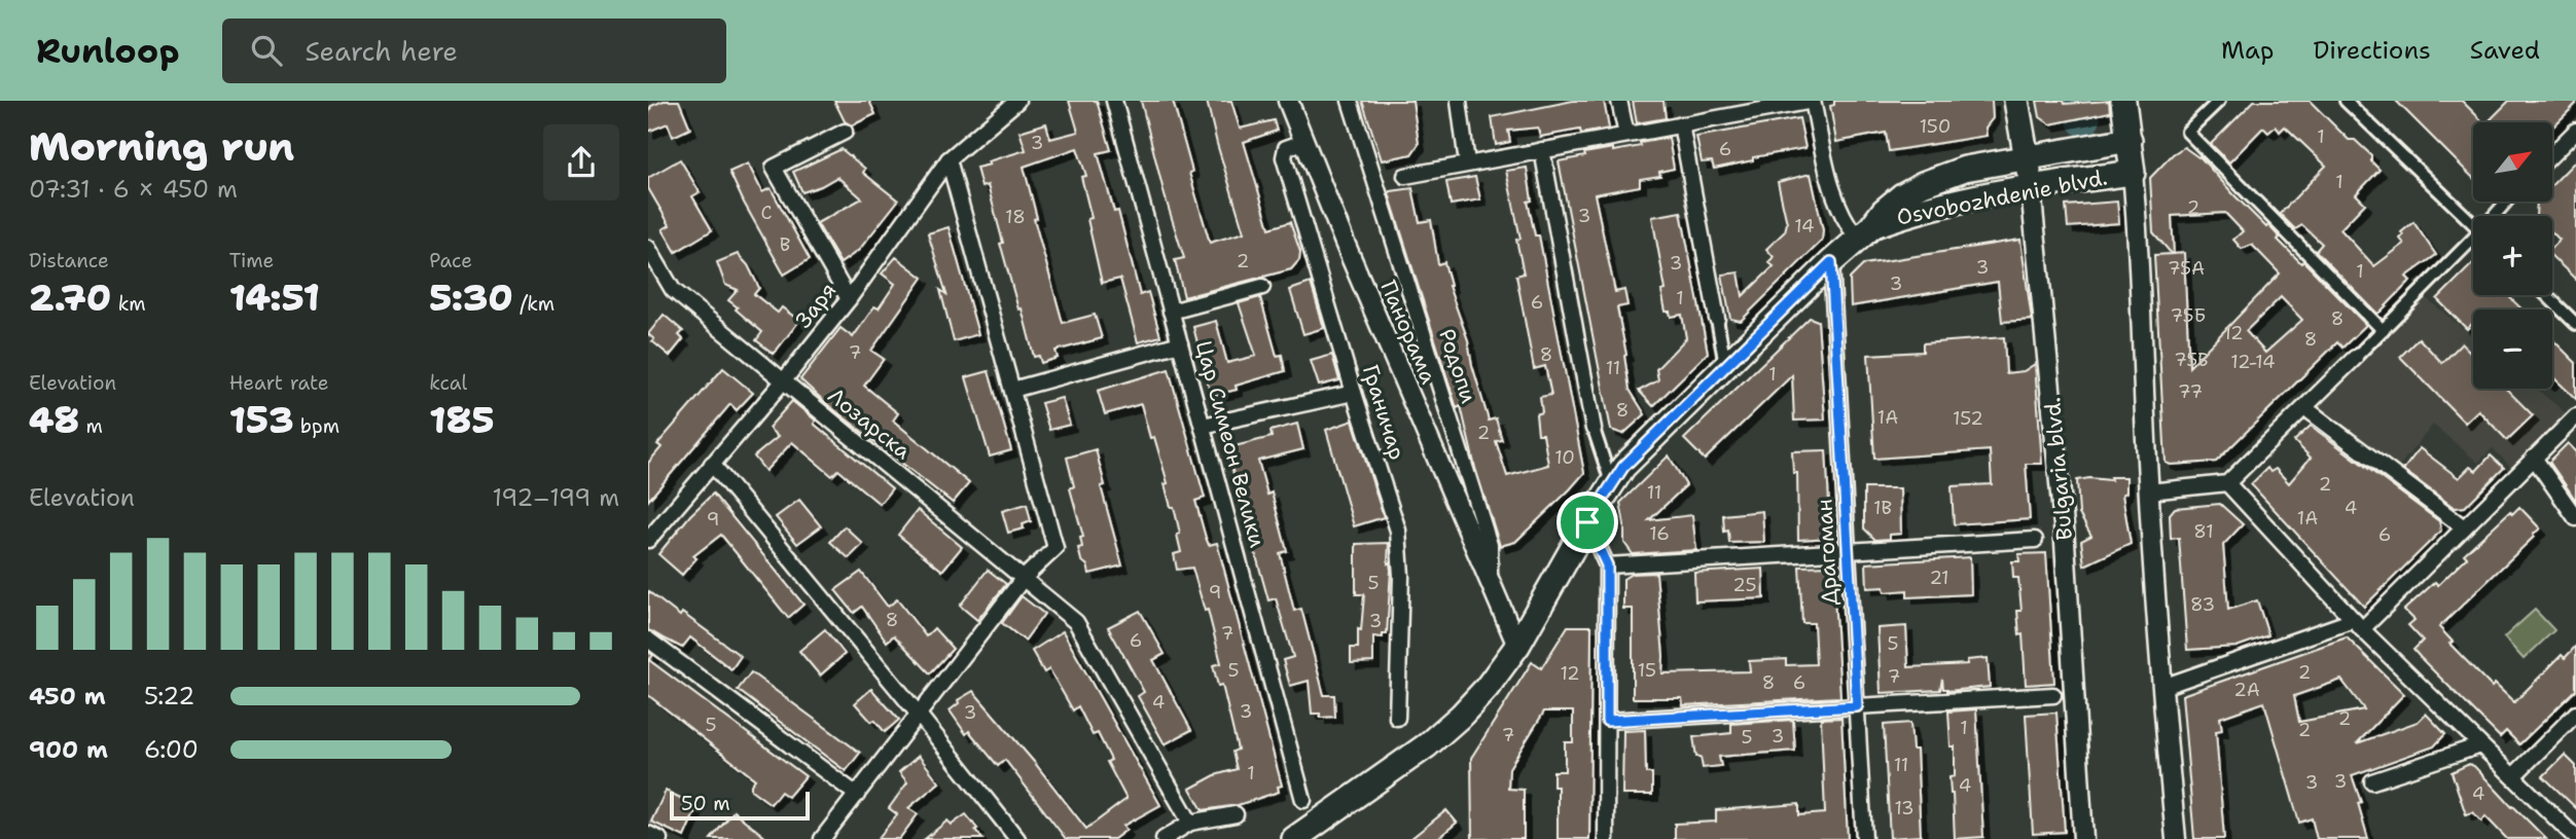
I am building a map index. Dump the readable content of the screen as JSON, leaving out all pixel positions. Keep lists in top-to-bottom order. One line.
{"streets":{"main road":["Osvobozhdenie blvd.","Bulgaria blvd."],"street":["Заря","Панорама","Родопи","Граничар","Лозарска","Цар Симеон Велики","Драгоман"]},"crossings":[["Osvobozhdenie blvd.","Родопи"],["Osvobozhdenie blvd.","Bulgaria blvd."],["Osvobozhdenie blvd.","Драгоман"],["Заря","Лозарска"],["Панорама","Родопи"],["Панорама","Граничар"]],"house_numbers":["150","1","3","6","1","2","C","3","18","14","В","2","3","3","75А","1","3","1","6","75Б","8","12","8","7","8","75В","12-14","11","1","77","8","1А","152","2","10","2","11","1В","4","1А","9","81","16","6","21","5","25","9","83","8","3","7","6","5","5","15","2","12","7","8","6","2А","4","3","3","2","5","1","2","7","3","5","11","1","3","3","4","4","13"],"scale_bar":"50 m","north":"top right","page":{"header":"Runloop","search":"Search here","nav":["Map","Directions","Saved"],"heading":["Morning run","07:31 · 6 × 450 m"],"map_buttons":["+","−"],"stats":[["Distance","2.70 km"],["Time","14:51"],["Pace","5:30 /km"],["Elevation","48 m"],["Heart rate","153 bpm"],["kcal","185"]],"chart":["Elevation","192–199 m"],"list":[{"name":"450 m","note":"5:22"},{"name":"900 m","note":"6:00"}],"scale":"50 m"}}
